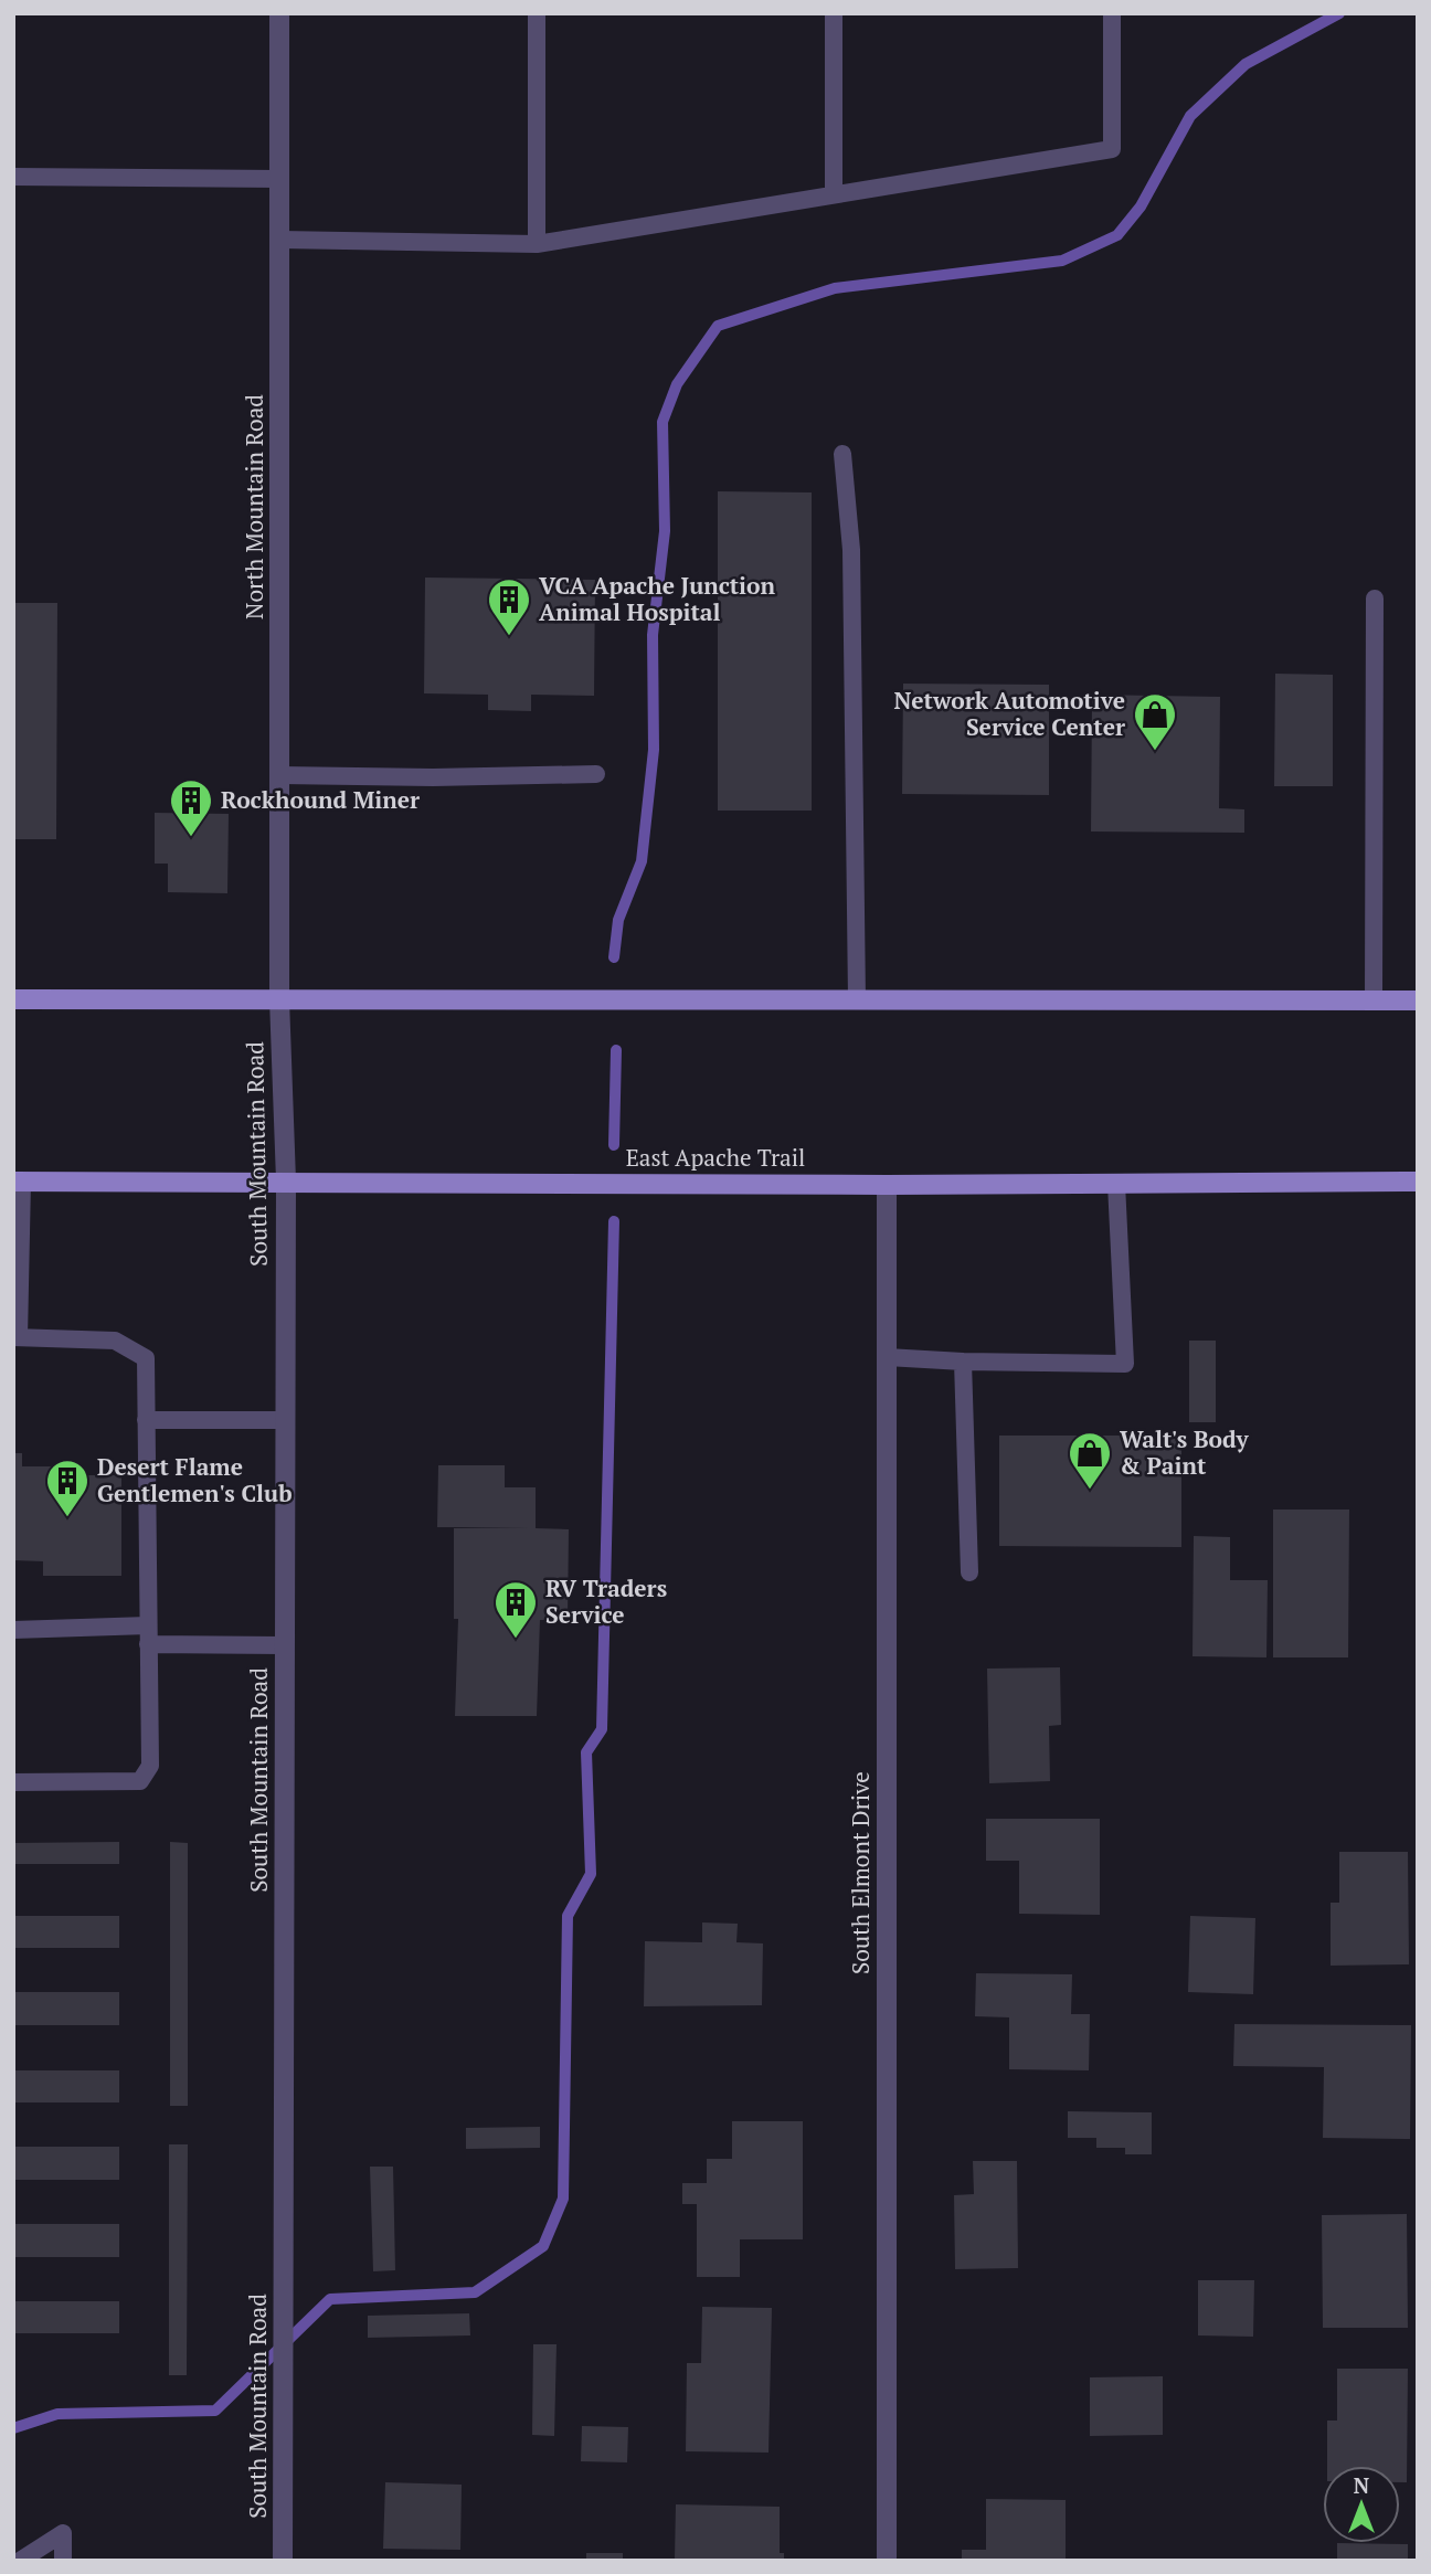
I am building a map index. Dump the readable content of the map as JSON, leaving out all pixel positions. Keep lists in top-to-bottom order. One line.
{"streets":{"main road":["East Apache Trail"],"street":["North Mountain Road","South Mountain Road","South Elmont Drive"]},"crossings":[["North Mountain Road","South Mountain Road"],["South Mountain Road","East Apache Trail"],["East Apache Trail","South Elmont Drive"]],"places":{"building":["VCA Apache Junction Animal Hospital","Rockhound Miner","Desert Flame Gentlemen's Club","RV Traders Service"],"shop":["Network Automotive Service Center","Walt's Body & Paint"]},"north":"top"}
